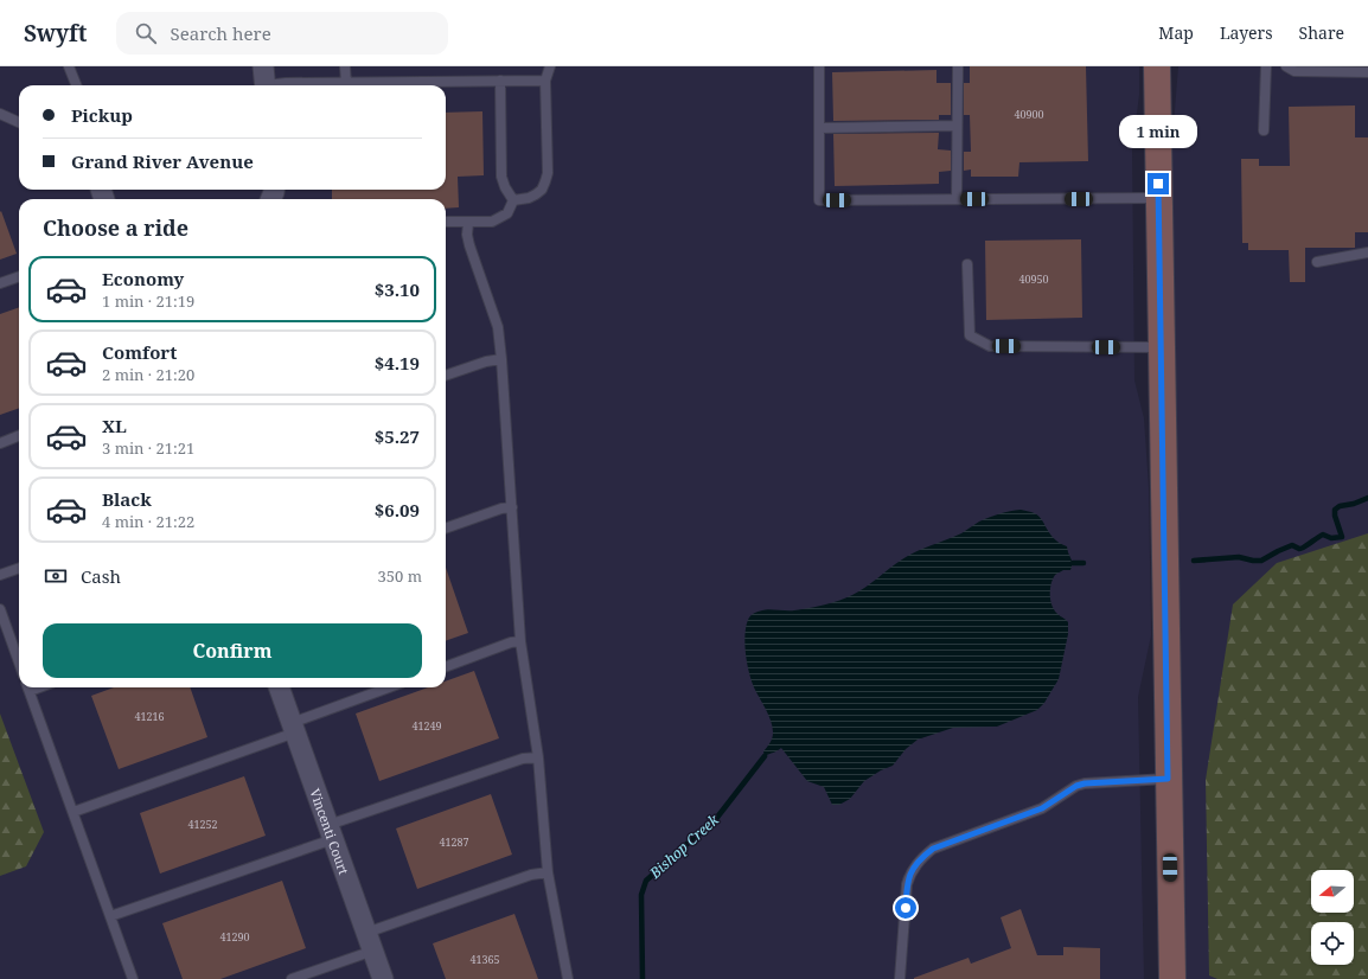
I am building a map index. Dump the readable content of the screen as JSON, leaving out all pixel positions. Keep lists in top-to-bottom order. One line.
{"streets":{"street":["Vincenti Court"]},"water":["Bishop Creek"],"house_numbers":["40900","40950","41216","41249","41252","41287","41290","41365"],"north":"left","page":{"header":"Swyft","search":"Search here","nav":["Map","Layers","Share"],"banner":["Pickup","Grand River Avenue"],"bubble":"1 min","heading":"Choose a ride","list":[{"name":"Economy","note":"1 min · 21:19","value":"$3.10"},{"name":"Comfort","note":"2 min · 21:20","value":"$4.19"},{"name":"XL","note":"3 min · 21:21","value":"$5.27"},{"name":"Black","note":"4 min · 21:22","value":"$6.09"}],"pay":["Cash","350 m"],"buttons":"Confirm"}}
